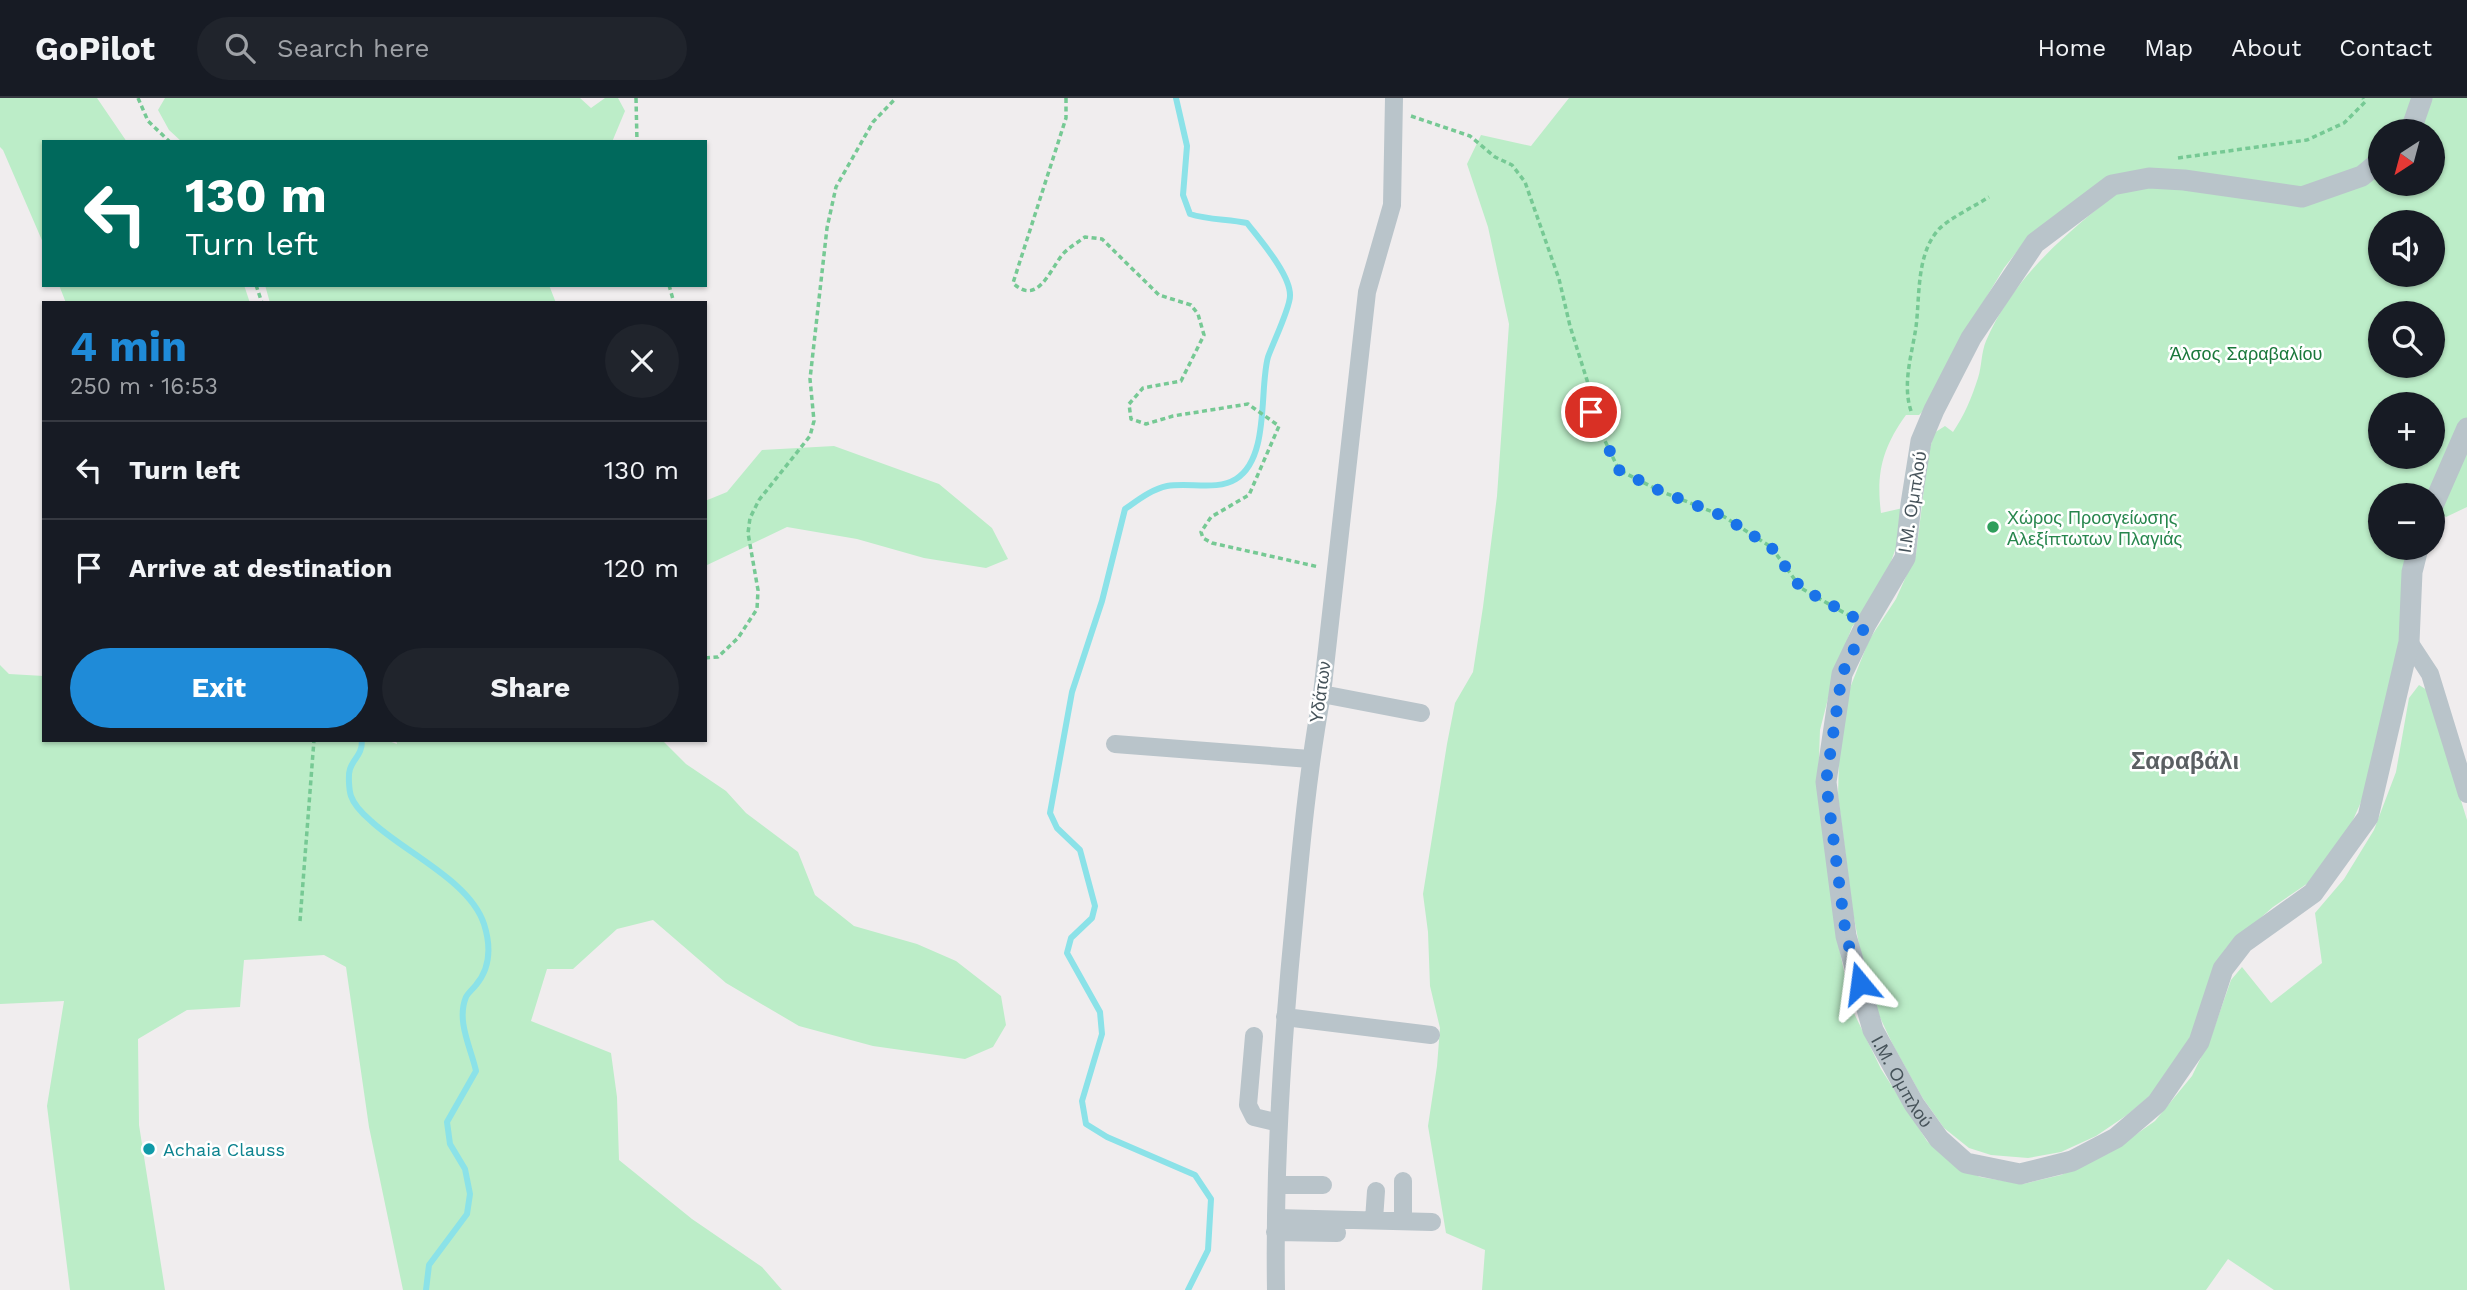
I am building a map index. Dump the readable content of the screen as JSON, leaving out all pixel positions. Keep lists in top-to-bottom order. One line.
{"streets":{"street":["Ι.Μ. Ομπλού","Υδάτων"]},"districts":["Σαραβάλι"],"parks":["Άλσος Σαραβαλίου"],"places":["Χώρος Προσγείωσης Αλεξίπτωτων Πλαγιάς","Achaia Clauss"],"north":"bottom left","page":{"header":"GoPilot","search":"Search here","nav":["Home","Map","About","Contact"],"map_buttons":["+","−"],"turn":["130 m","Turn left"],"heading":["4 min","250 m · 16:53"],"list":[{"name":"Turn left","value":"130 m"},{"name":"Arrive at destination","value":"120 m"}],"buttons":["Exit","Share"]}}
